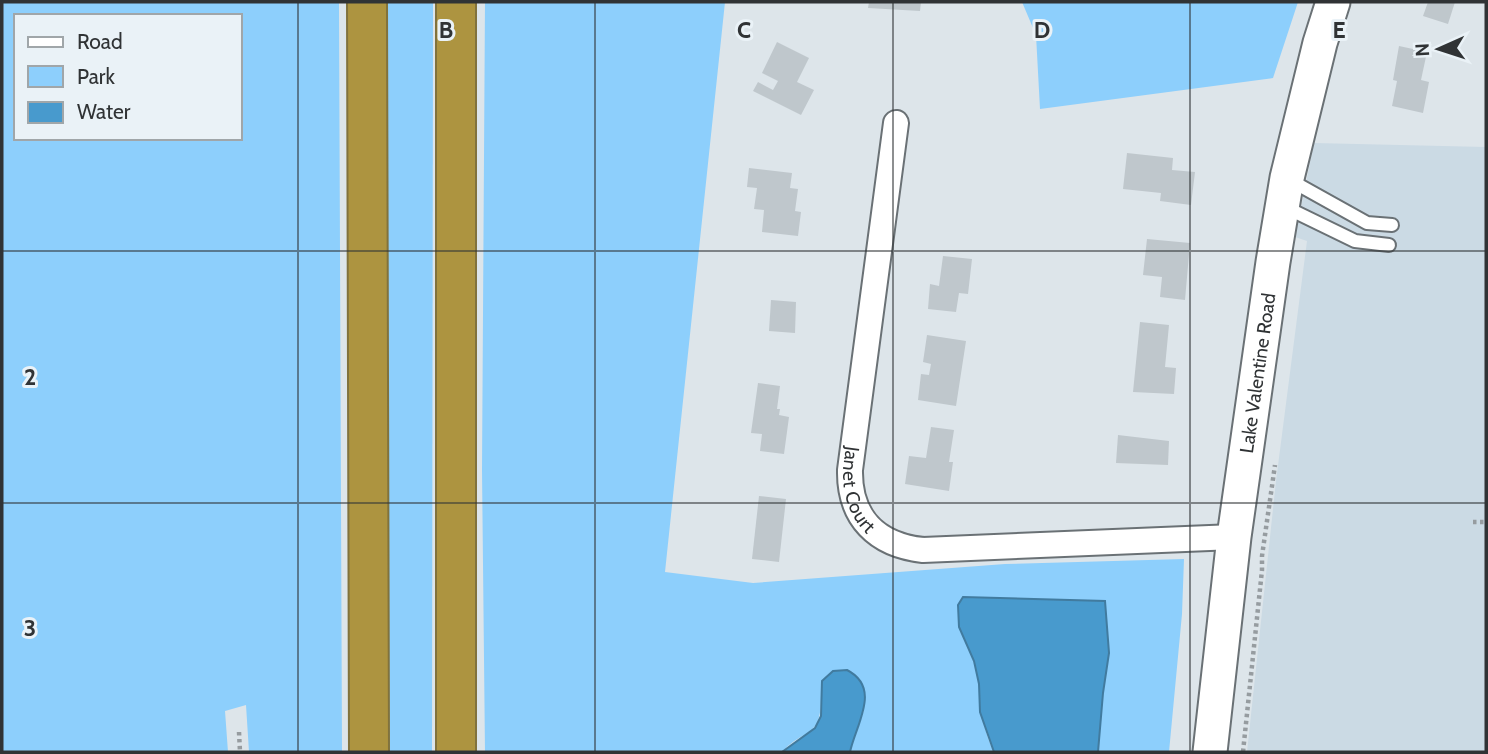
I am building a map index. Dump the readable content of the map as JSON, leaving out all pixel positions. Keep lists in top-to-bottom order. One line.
{"streets":{"street":["Lake Valentine Road","Janet Court"]},"crossings":[["Lake Valentine Road","Janet Court"]],"legend":["Road","Park","Water"],"north":"left","grid":{"columns":["B","C","D","E"],"rows":["2","3"]}}
